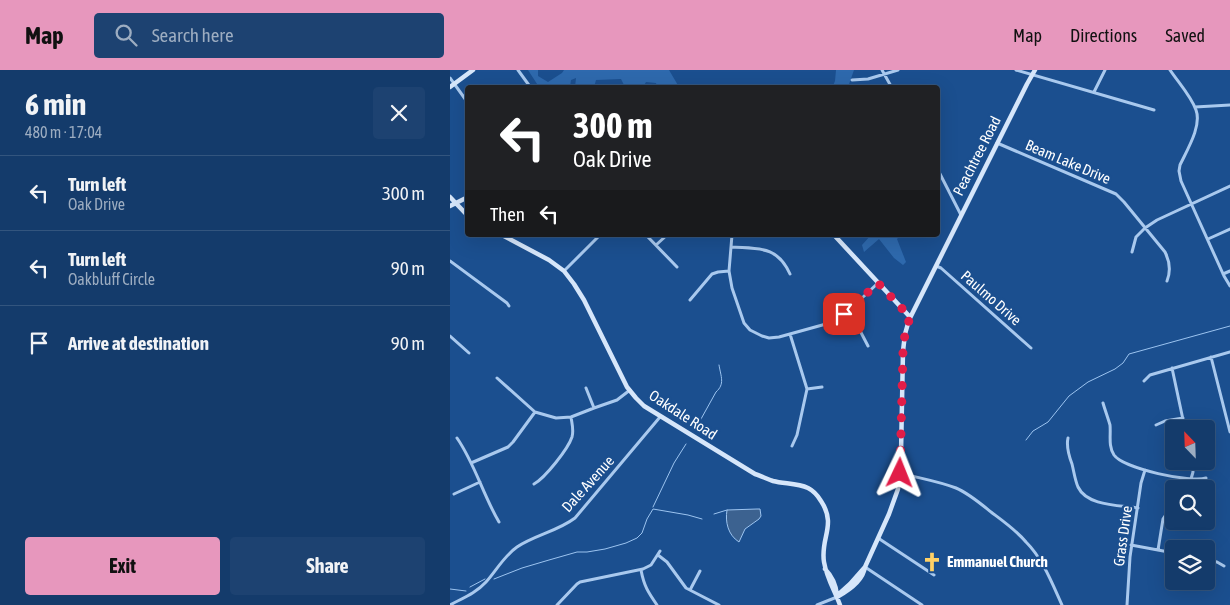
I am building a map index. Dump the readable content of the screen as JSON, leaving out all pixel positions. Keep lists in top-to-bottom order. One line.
{"streets":{"street":["Peachtree Road","Beam Lake Drive","Paulmo Drive","Oakdale Road","Dale Avenue","Grass Drive"]},"crossings":[["Peachtree Road","Beam Lake Drive"],["Peachtree Road","Paulmo Drive"],["Peachtree Road","Oakdale Road"],["Oakdale Road","Dale Avenue"]],"places":{"church":["Emmanuel Church"]},"north":"top left","page":{"header":"Map","search":"Search here","nav":["Map","Directions","Saved"],"heading":["6 min","480 m · 17:04"],"turn":["300 m","Oak Drive"],"list":[{"name":"Turn left","note":"Oak Drive","value":"300 m"},{"name":"Turn left","note":"Oakbluff Circle","value":"90 m"},{"name":"Arrive at destination","value":"90 m"}],"then":"Then","buttons":["Exit","Share"]}}
